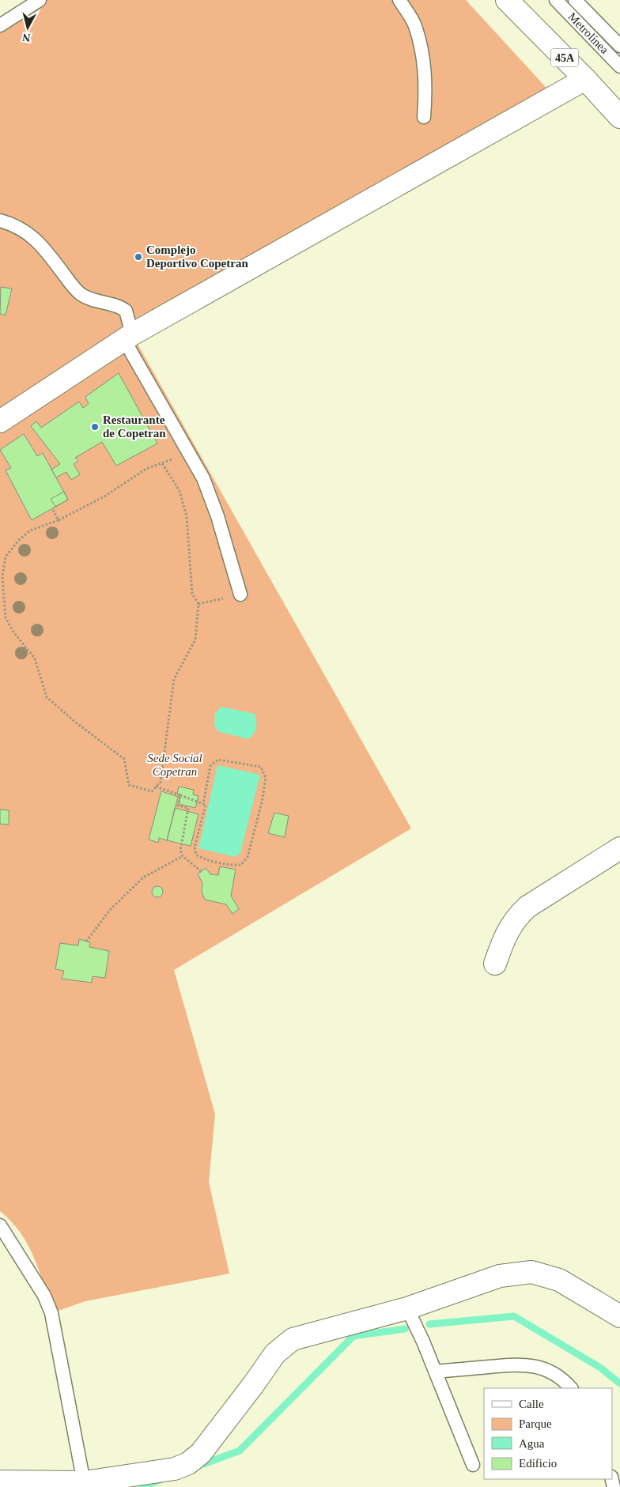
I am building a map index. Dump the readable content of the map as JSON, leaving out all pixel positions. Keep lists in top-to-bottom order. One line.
{"streets":{"main road":["45A"],"lane":["Metrolínea"]},"parks":["Sede Social Copetran"],"places":["Complejo Deportivo Copetran","Restaurante de Copetran"],"legend":["Calle","Parque","Agua","Edificio"],"north":"bottom"}
